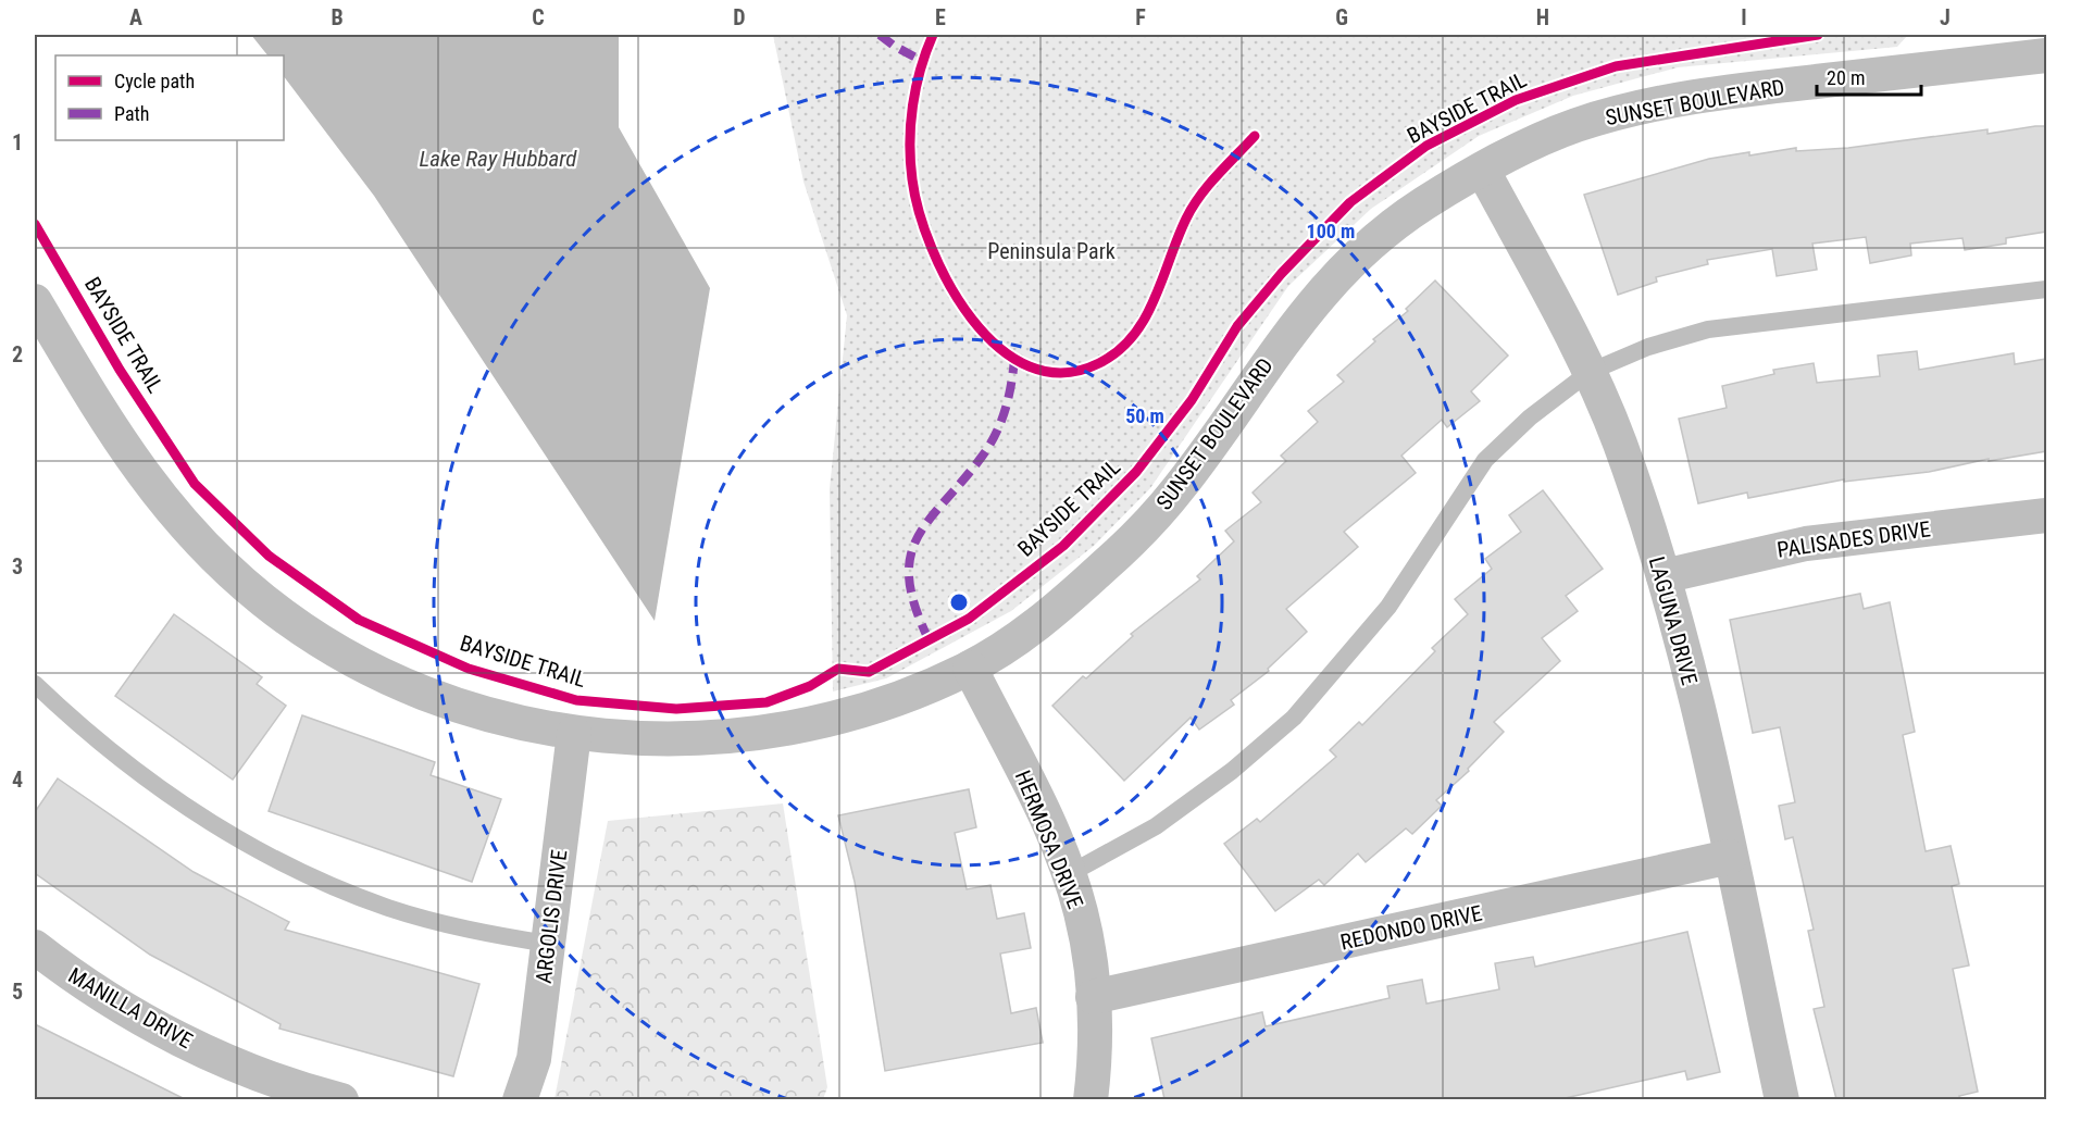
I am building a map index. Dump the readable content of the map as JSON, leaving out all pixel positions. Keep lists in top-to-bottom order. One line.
{"streets":{"street":["SUNSET BOULEVARD","PALISADES DRIVE","LAGUNA DRIVE","HERMOSA DRIVE","ARGOLIS DRIVE","REDONDO DRIVE","MANILLA DRIVE"],"cycle path":["BAYSIDE TRAIL"]},"crossings":[["SUNSET BOULEVARD","LAGUNA DRIVE"],["SUNSET BOULEVARD","HERMOSA DRIVE"],["SUNSET BOULEVARD","ARGOLIS DRIVE"],["PALISADES DRIVE","LAGUNA DRIVE"],["LAGUNA DRIVE","REDONDO DRIVE"],["HERMOSA DRIVE","REDONDO DRIVE"]],"water":["Lake Ray Hubbard"],"parks":["Peninsula Park"],"legend":["Cycle path","Path"],"scale_bar":"20 m","grid":{"columns":["A","B","C","D","E","F","G","H","I","J"],"rows":["1","2","3","4","5"]},"rings":["100 m","50 m"]}
